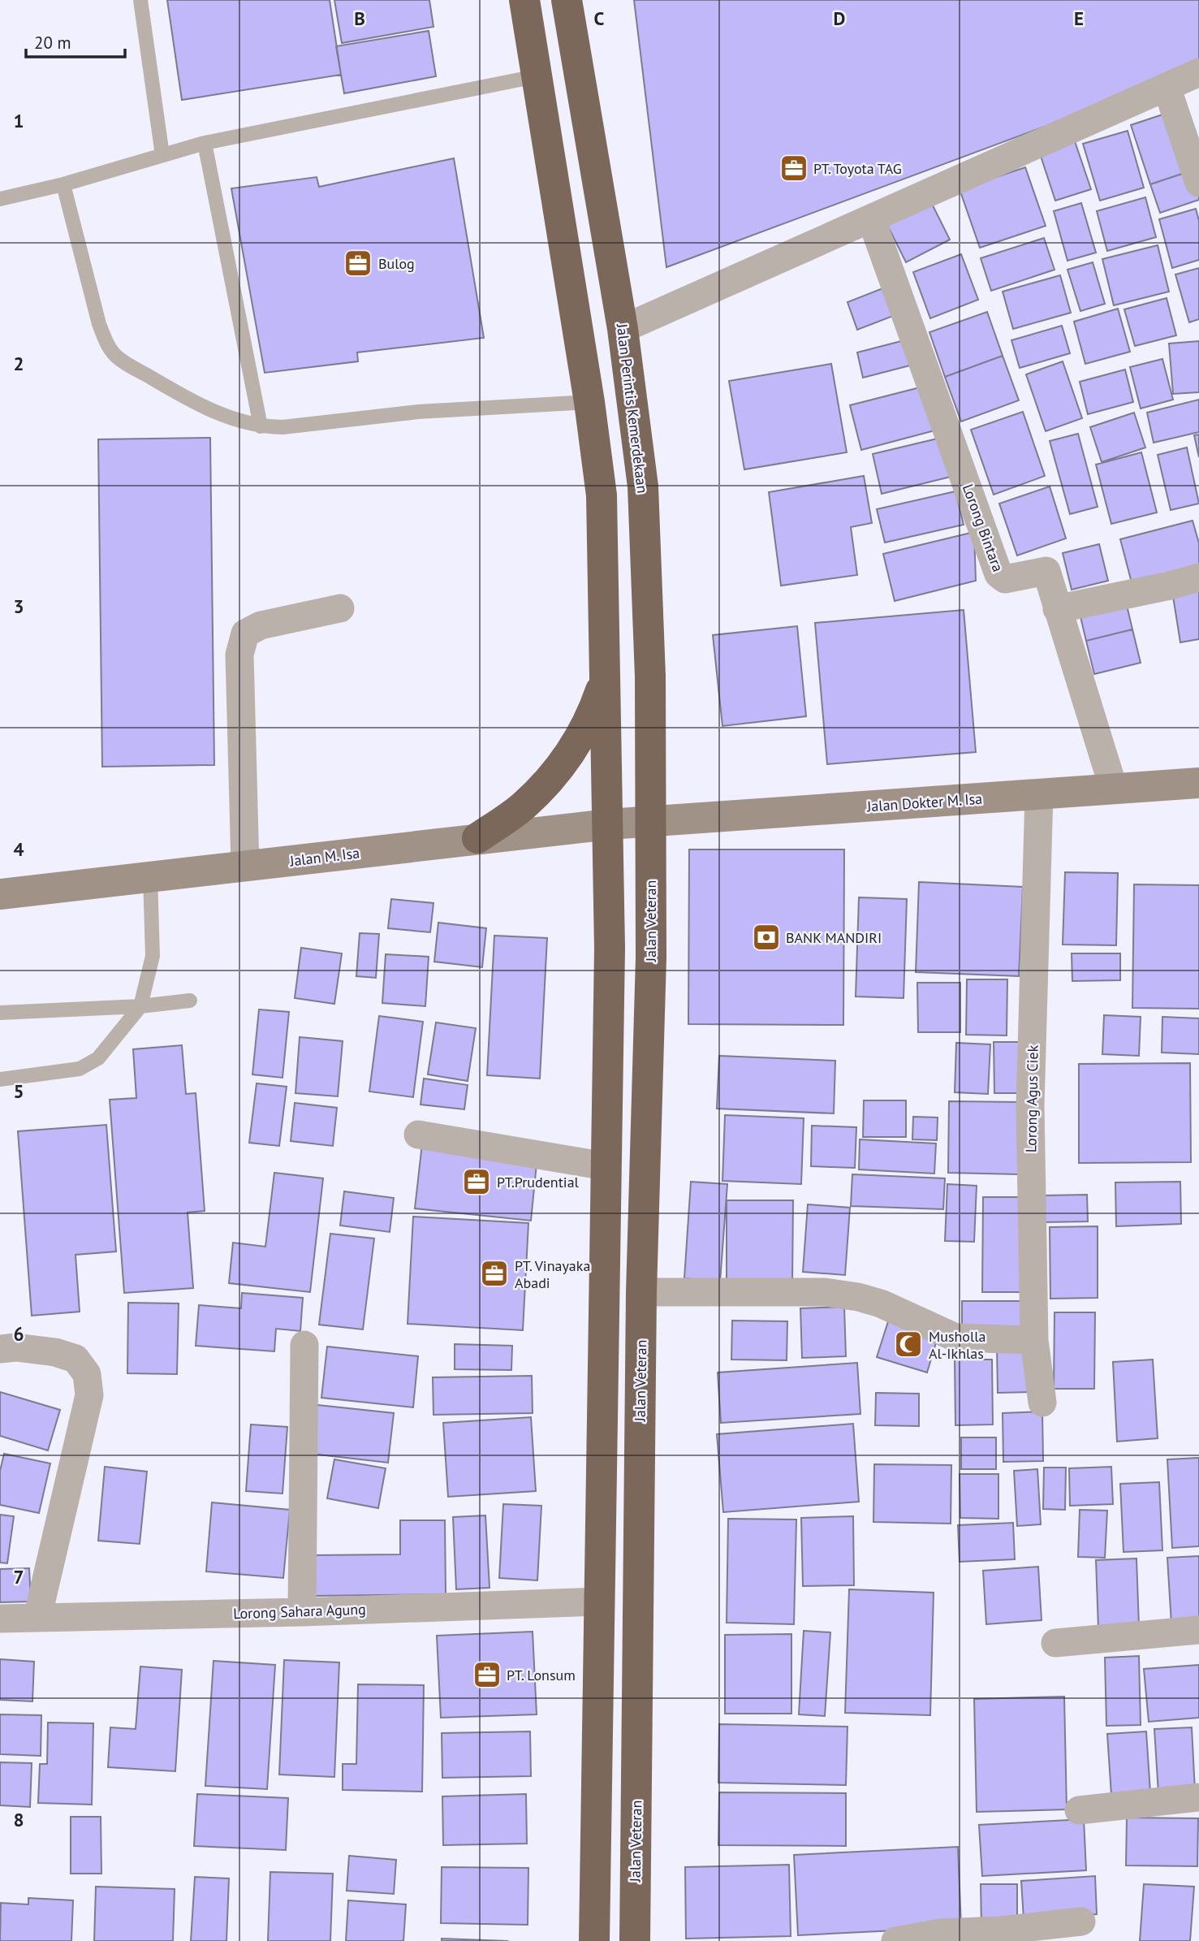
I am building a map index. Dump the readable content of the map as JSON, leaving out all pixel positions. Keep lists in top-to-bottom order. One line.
{"streets":{"highway":["Jalan Perintis Kemerdekaan","Jalan Veteran"],"main road":["Jalan Dokter M. Isa","Jalan M. Isa"],"street":["Lorong Bintara","Lorong Agus Ciek","Lorong Sahara Agung"]},"crossings":[["Jalan Perintis Kemerdekaan","Jalan Dokter M. Isa"],["Jalan Perintis Kemerdekaan","Jalan M. Isa"],["Jalan Perintis Kemerdekaan","Jalan Veteran"],["Lorong Bintara","Jalan Dokter M. Isa"],["Jalan Dokter M. Isa","Jalan M. Isa"],["Jalan Dokter M. Isa","Jalan Veteran"],["Jalan Dokter M. Isa","Lorong Agus Ciek"],["Jalan M. Isa","Jalan Veteran"]],"places":{"office":["PT. Toyota TAG","Bulog","PT.Prudential","PT. Vinayaka Abadi","PT. Lonsum"],"bank":["BANK MANDIRI"],"mosque":["Musholla Al-Ikhlas"]},"scale_bar":"20 m","grid":{"columns":["B","C","D","E"],"rows":["1","2","3","4","5","6","7","8"]}}
